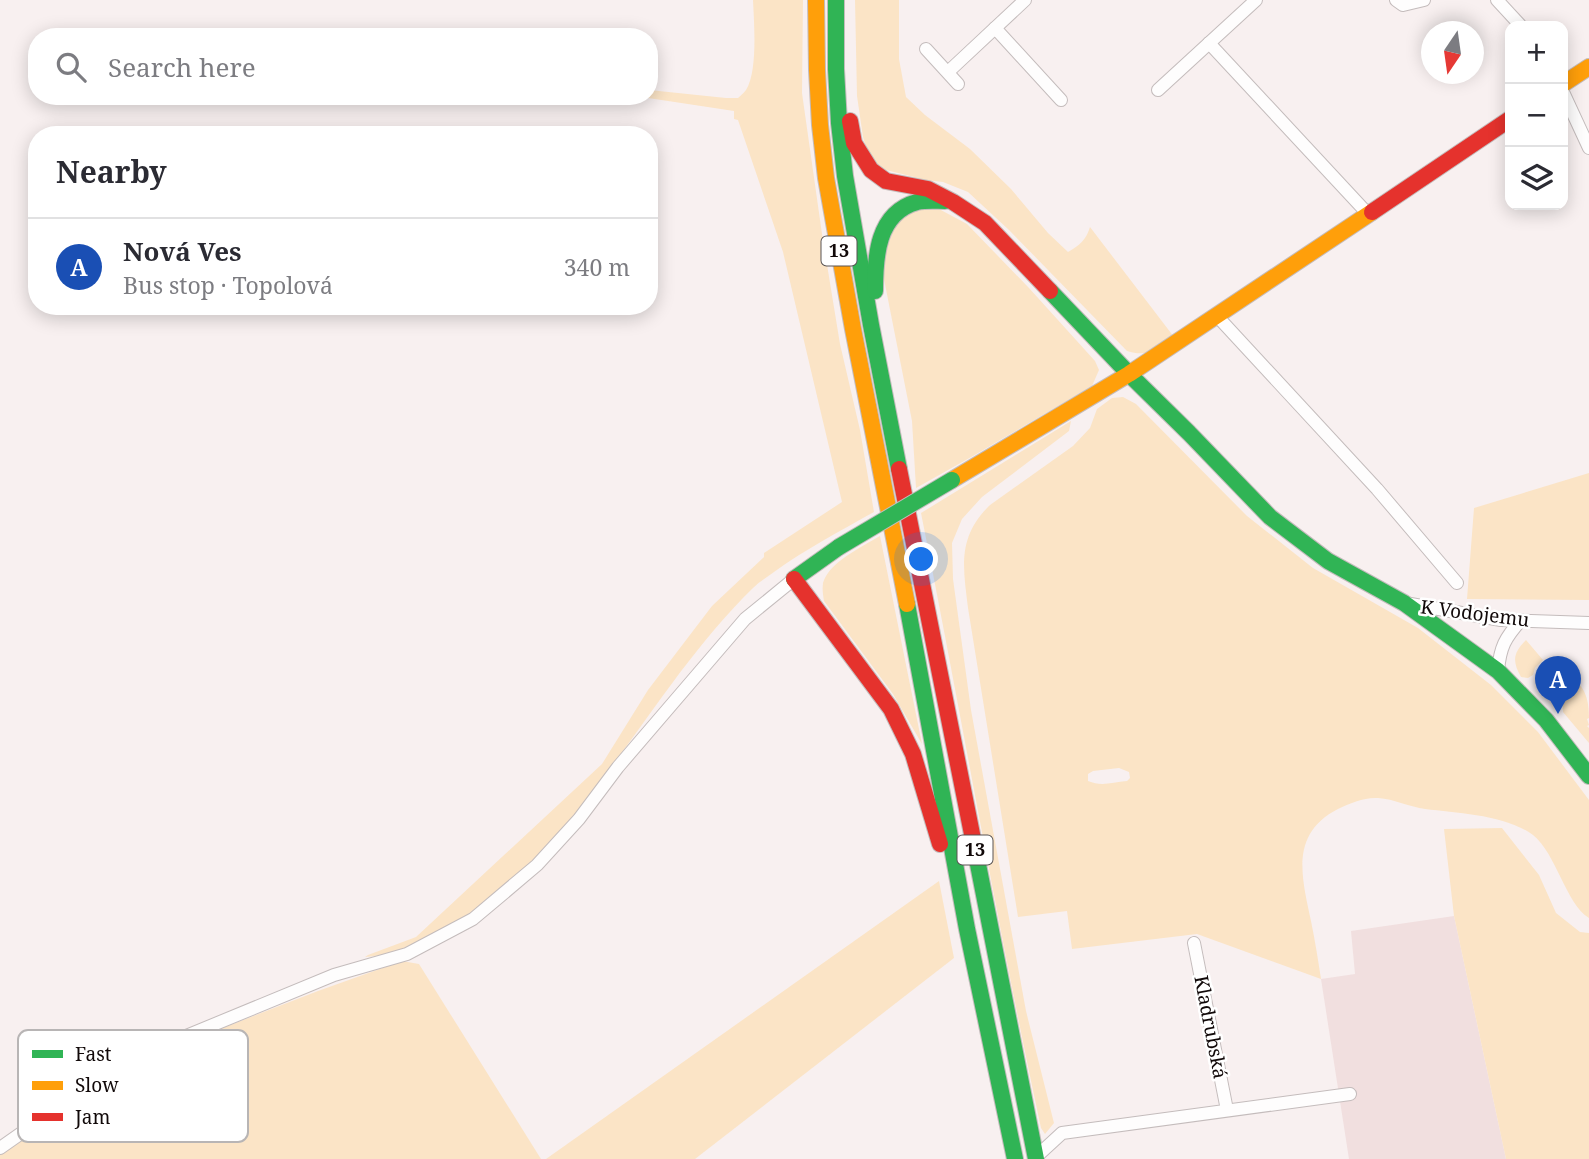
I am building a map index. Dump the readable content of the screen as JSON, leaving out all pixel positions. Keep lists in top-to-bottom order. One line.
{"streets":{"main road":["13"],"street":["K Vodojemu","Kladrubská"]},"legend":["Fast","Slow","Jam"],"north":"bottom","page":{"map_buttons":["+","−"],"search":"Search here","heading":"Nearby","list":[{"mark":"A","name":"Nová Ves","note":"Bus stop · Topolová","value":"340 m"}],"pins":"A"}}
